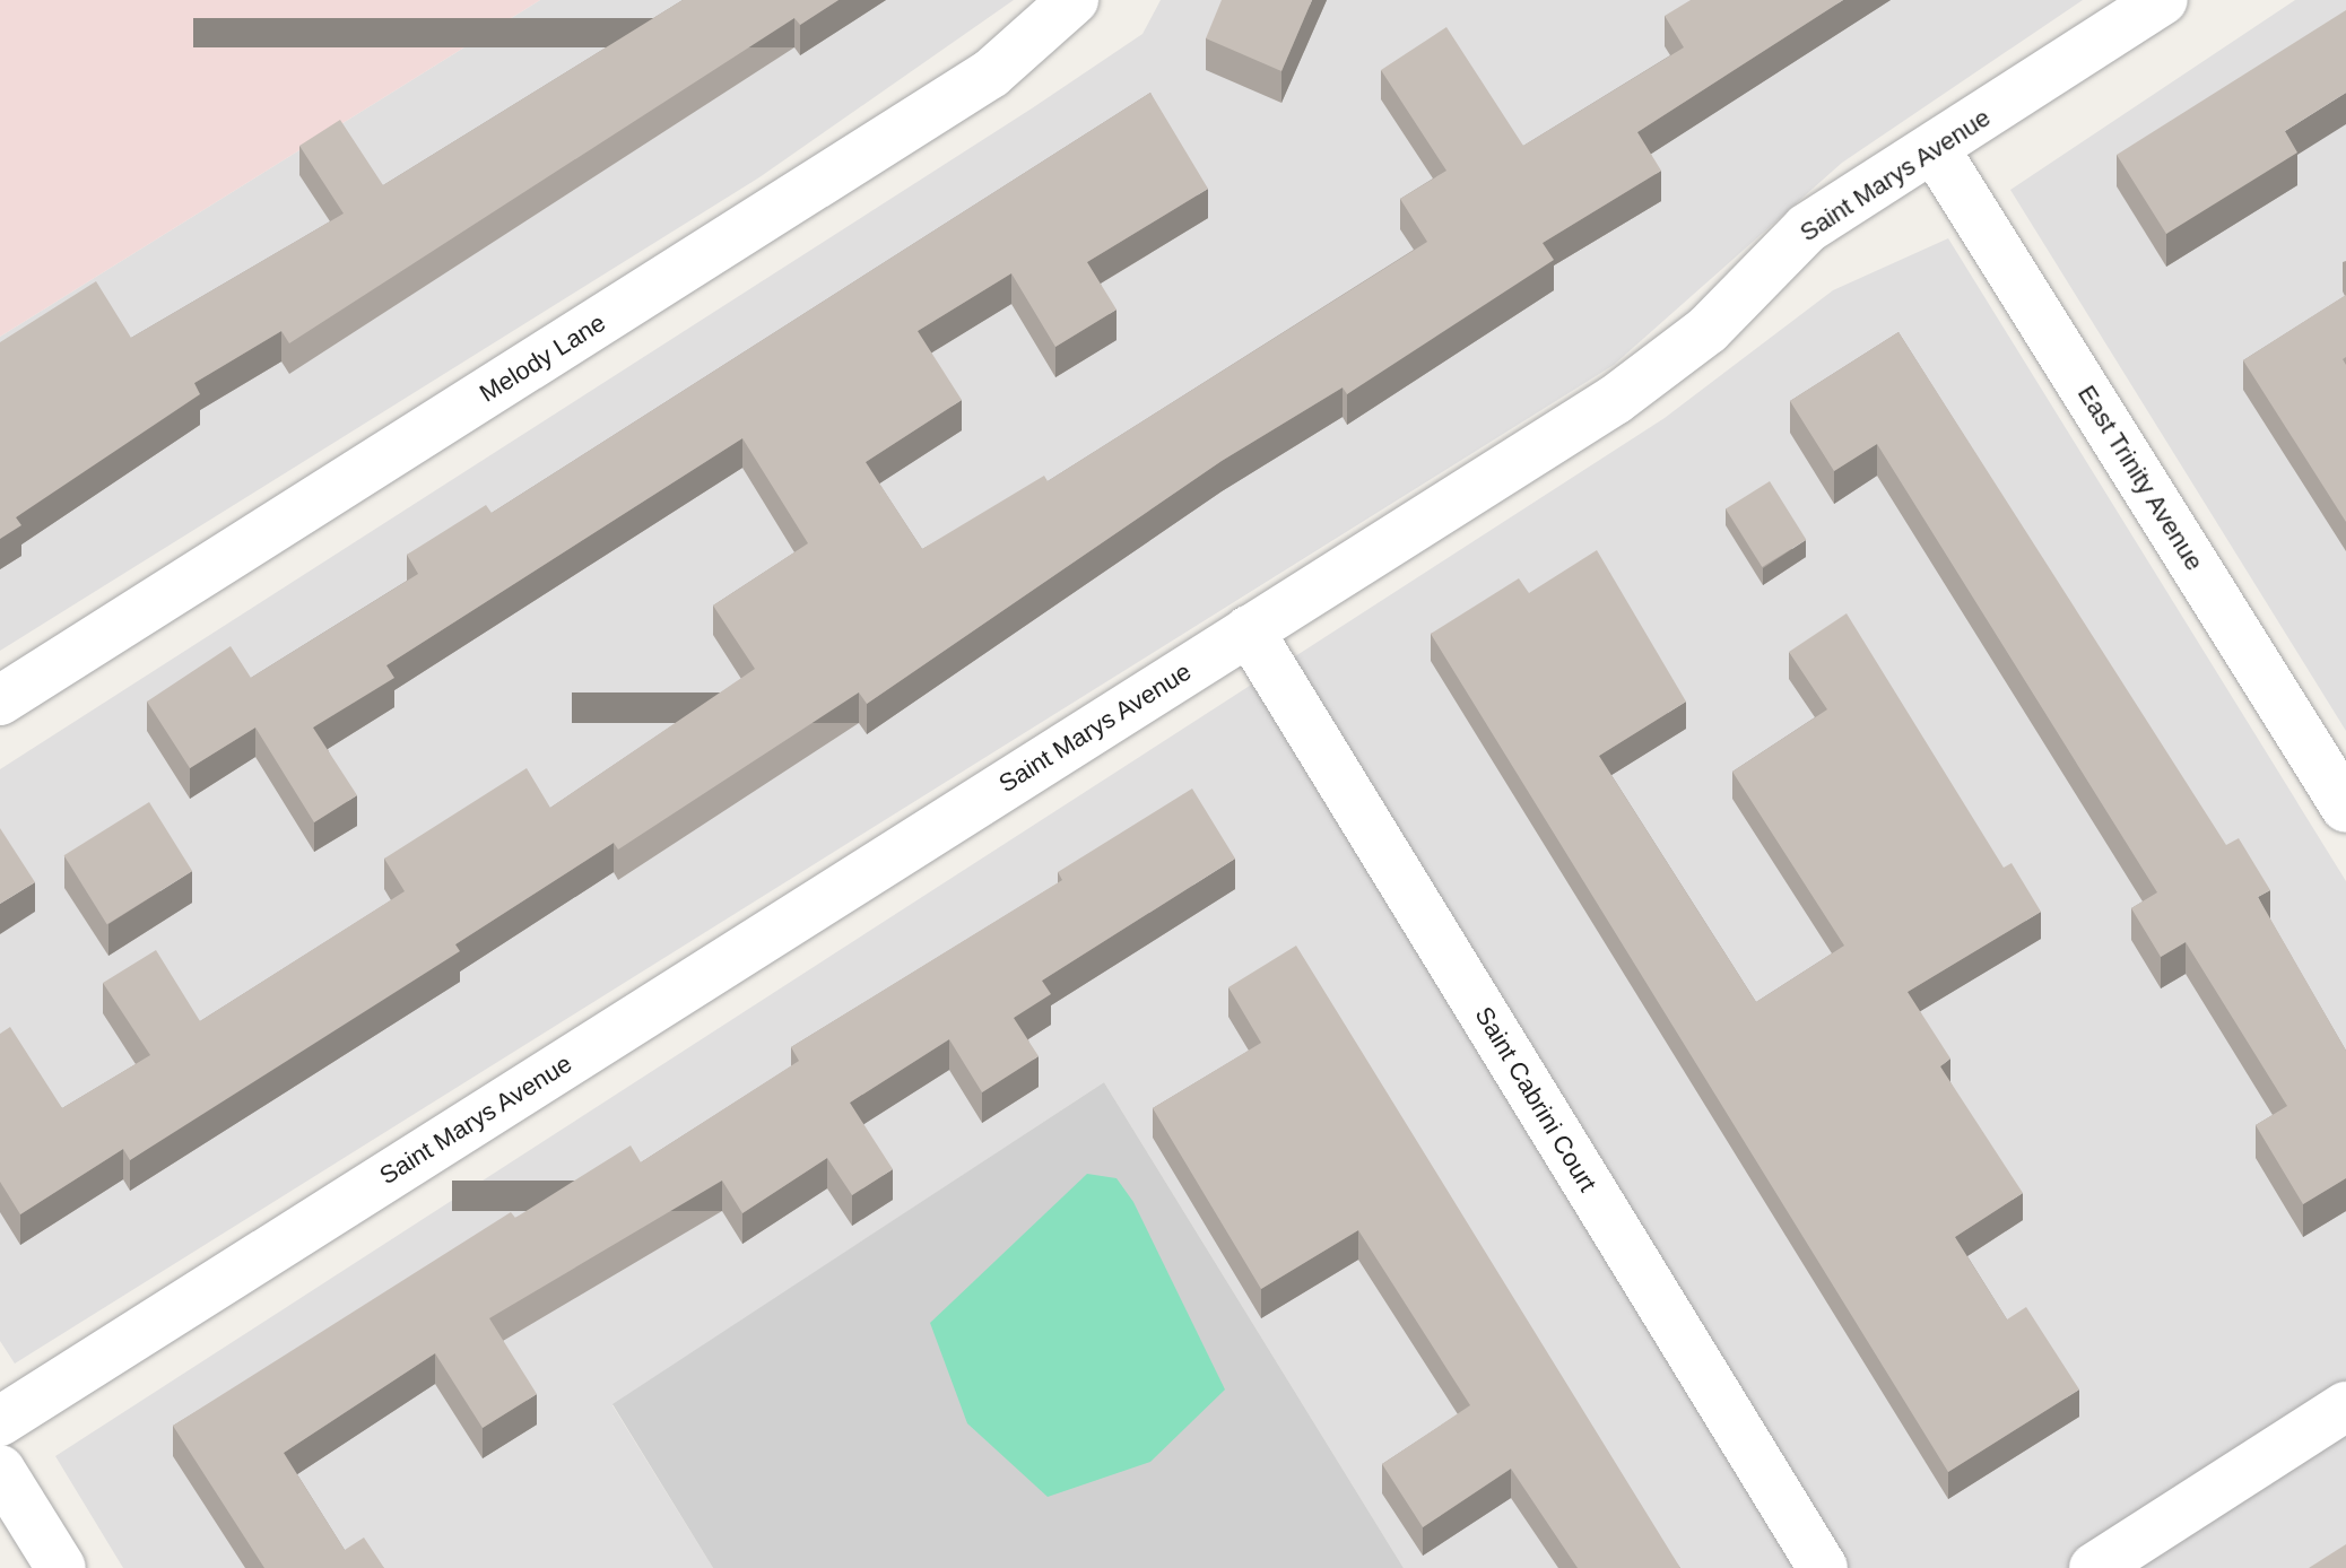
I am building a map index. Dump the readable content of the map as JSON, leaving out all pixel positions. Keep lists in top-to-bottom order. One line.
{"streets":{"street":["Saint Marys Avenue","Melody Lane","East Trinity Avenue","Saint Cabrini Court"]},"crossings":[["Saint Marys Avenue","East Trinity Avenue"],["Saint Marys Avenue","Saint Cabrini Court"]]}
